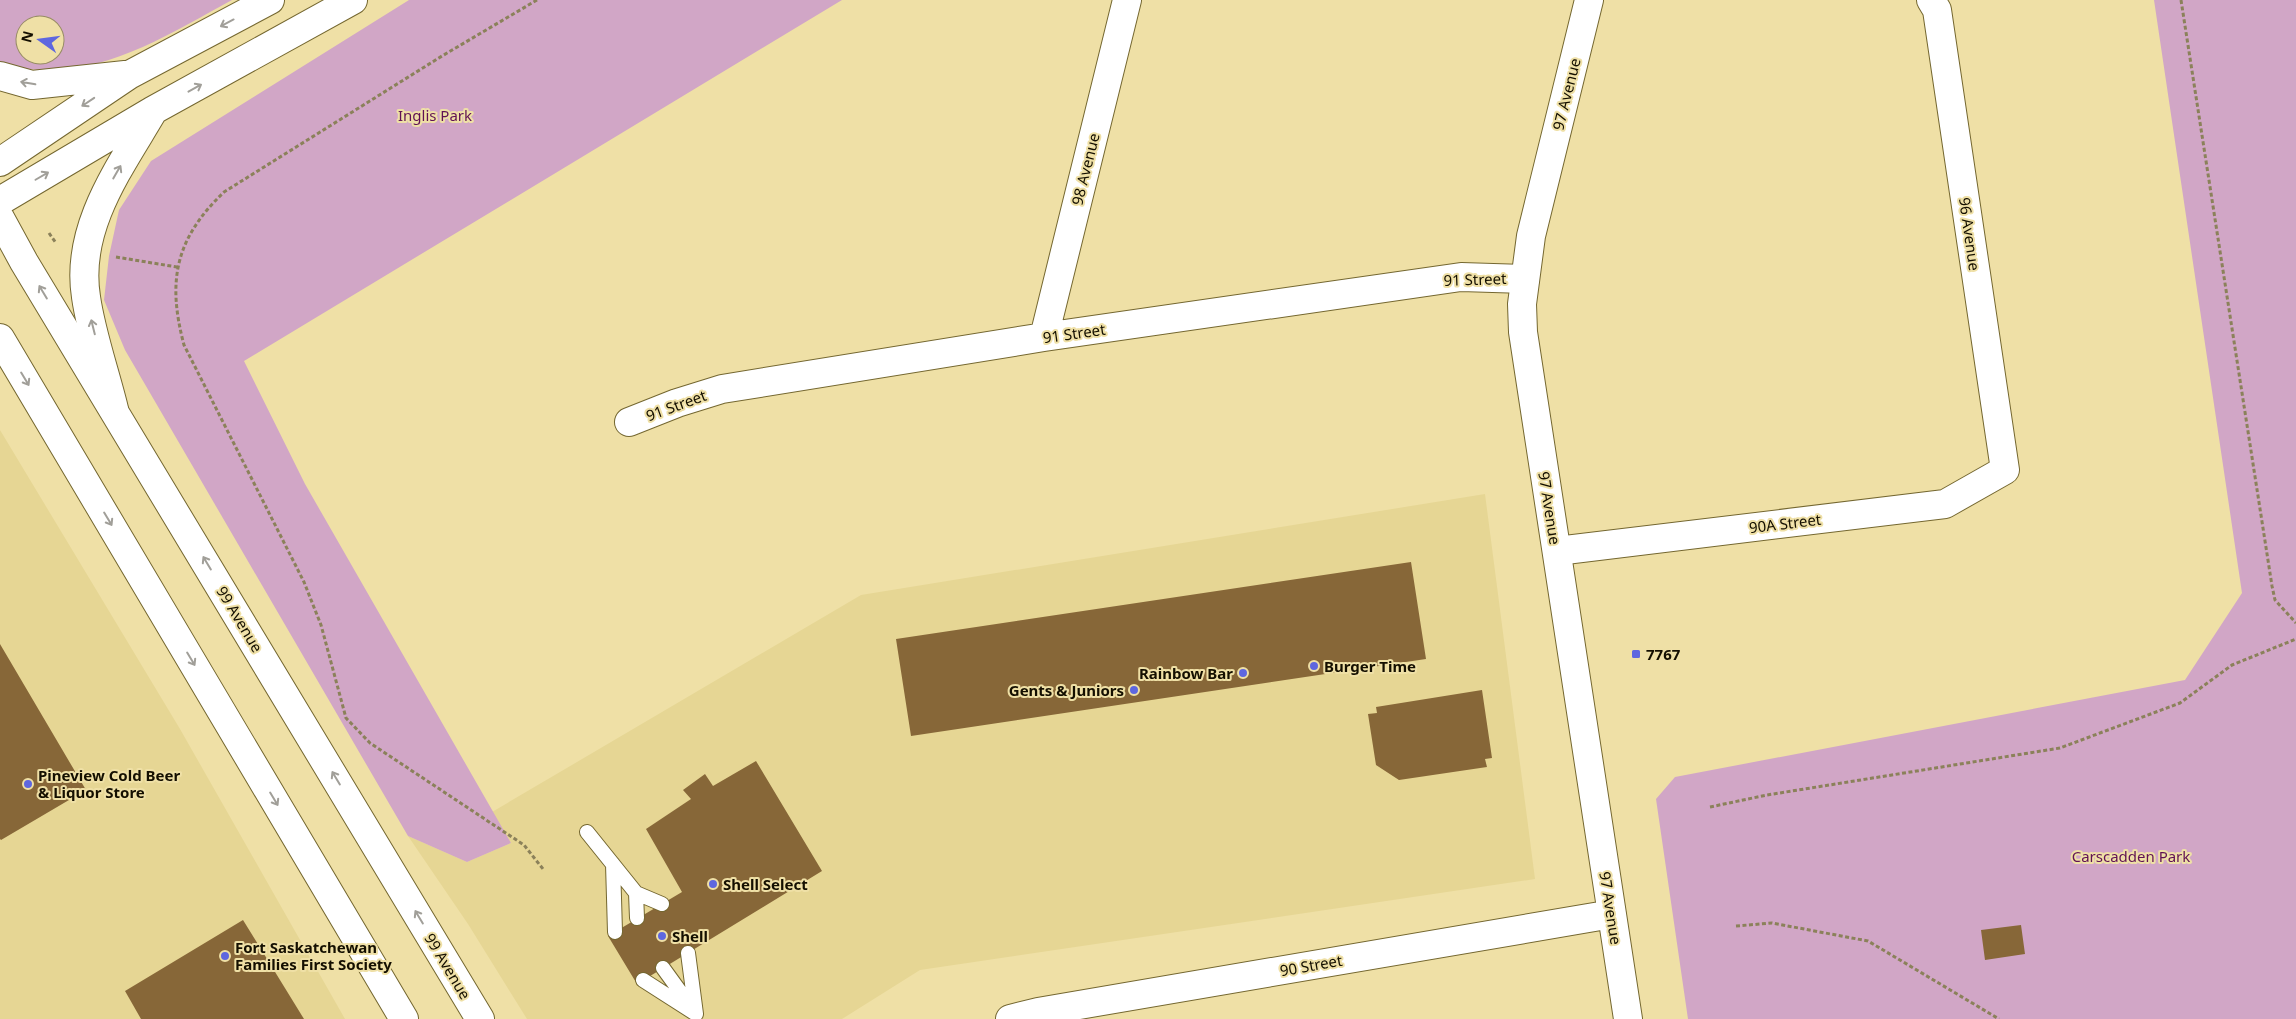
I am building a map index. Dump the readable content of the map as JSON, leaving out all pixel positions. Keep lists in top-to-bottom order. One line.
{"streets":{"street":["97 Avenue","98 Avenue","96 Avenue","91 Street","90A Street","99 Avenue","90 Street"]},"crossings":[["97 Avenue","91 Street"],["97 Avenue","90A Street"],["97 Avenue","90 Street"],["98 Avenue","91 Street"],["96 Avenue","90A Street"]],"parks":["Inglis Park","Carscadden Park"],"places":{"transit":["7767"],"other":["Burger Time","Rainbow Bar","Gents & Juniors","Pineview Cold Beer & Liquor Store","Shell Select","Shell","Fort Saskatchewan Families First Society"]},"north":"left"}
